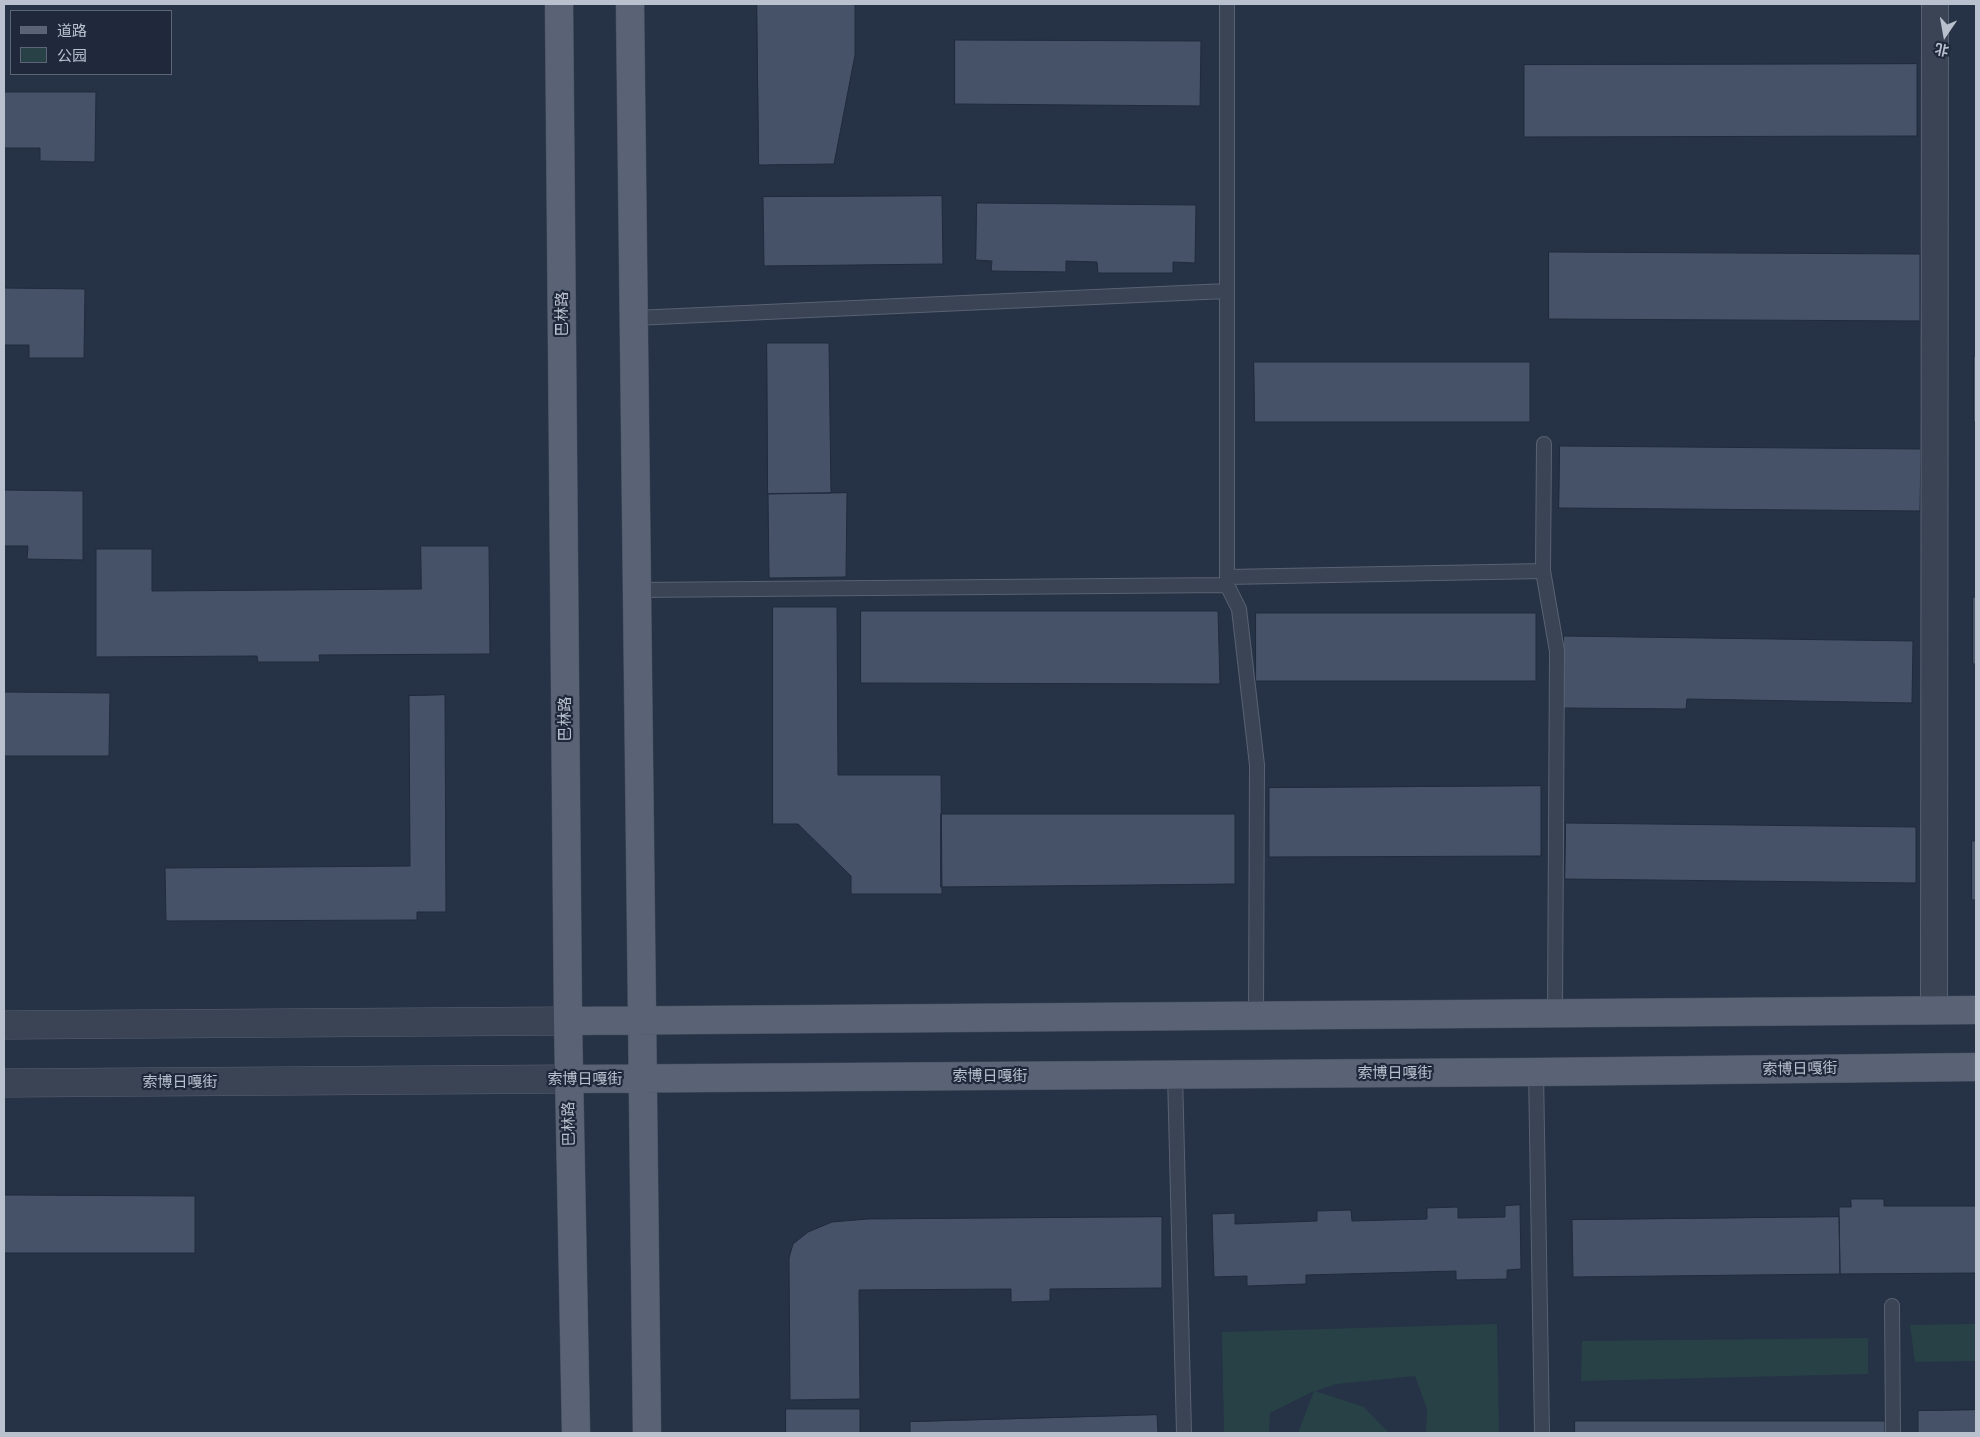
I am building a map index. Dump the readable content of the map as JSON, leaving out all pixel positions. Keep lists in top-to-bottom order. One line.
{"streets":{"main road":["巴林路","索博日嘎街"]},"crossings":[["巴林路","索博日嘎街"]],"legend":["道路","公园"],"north":"bottom"}
